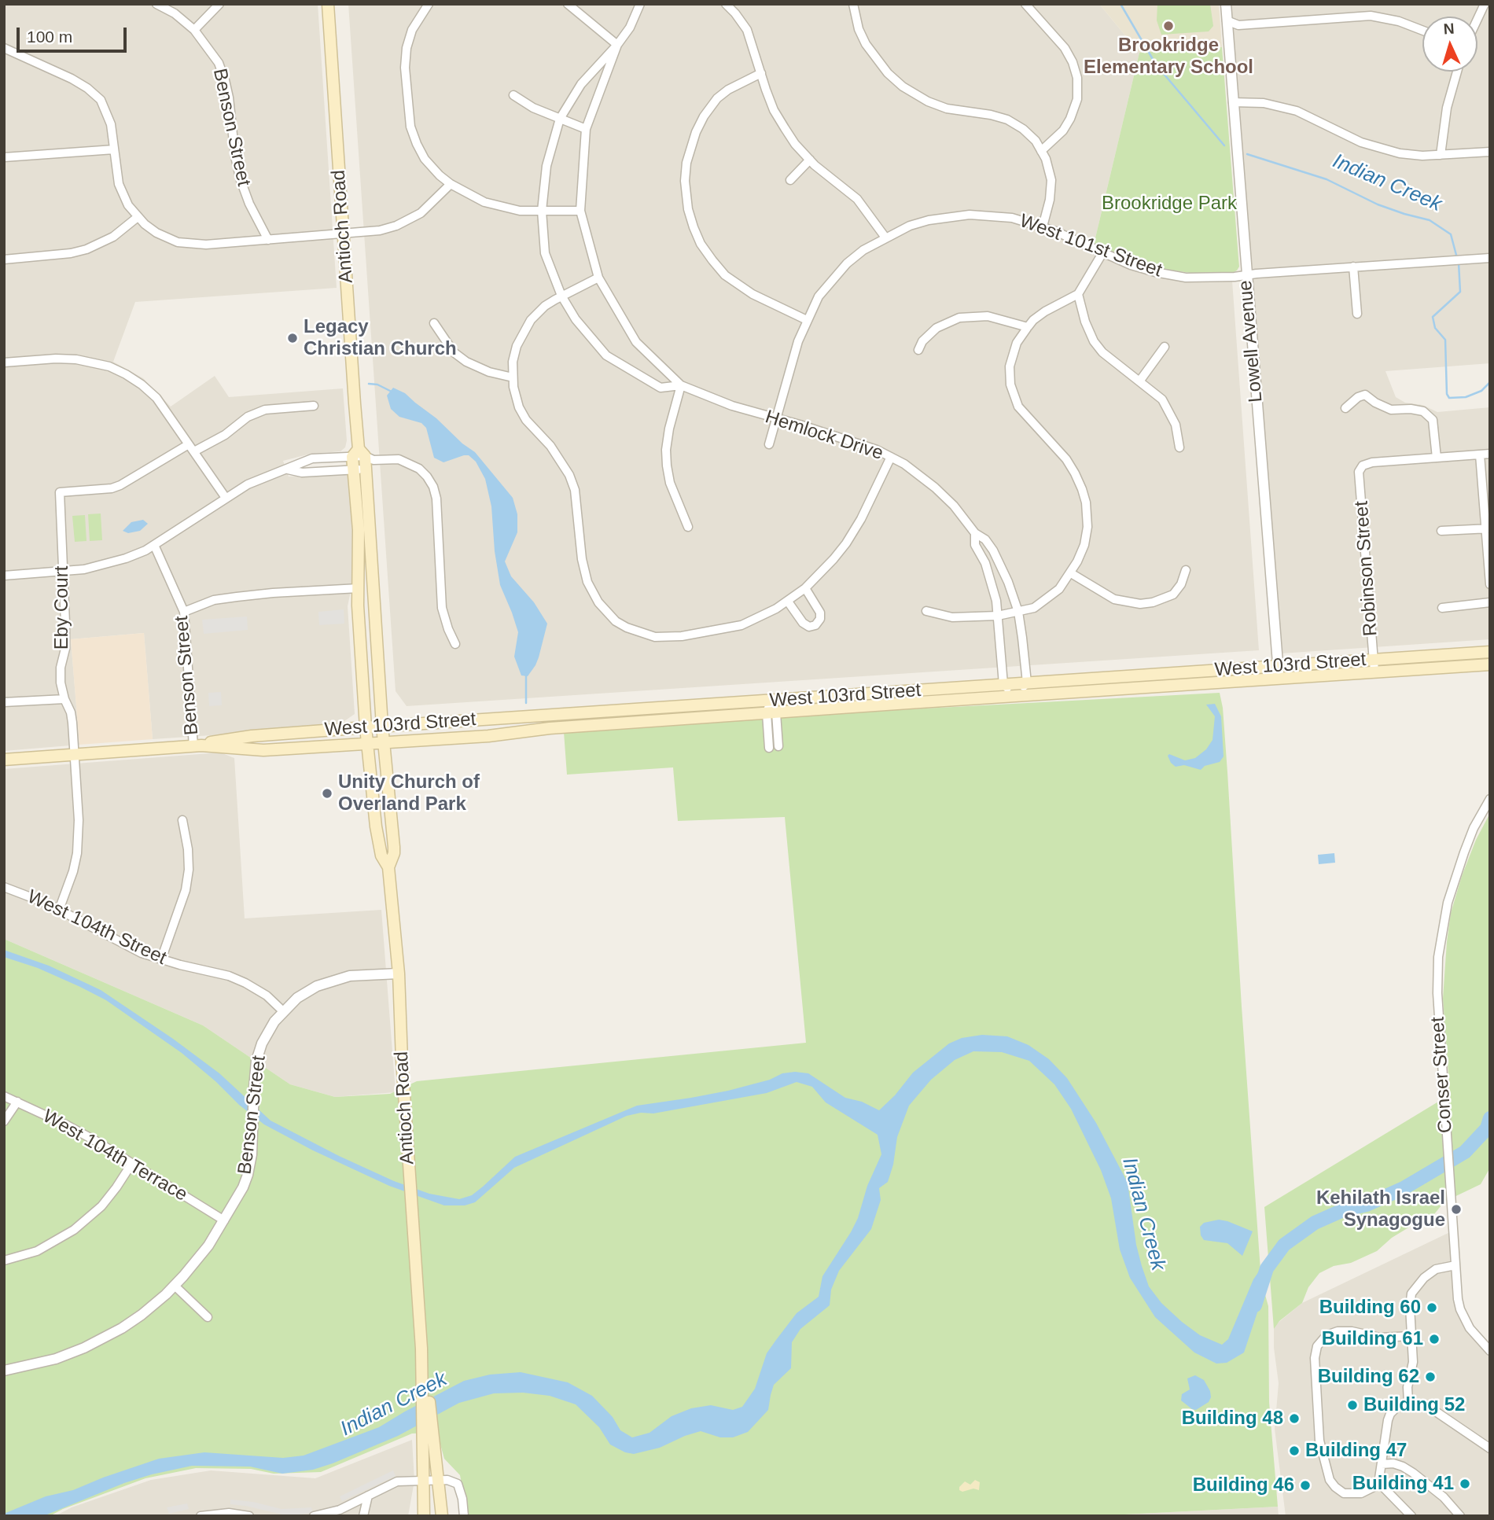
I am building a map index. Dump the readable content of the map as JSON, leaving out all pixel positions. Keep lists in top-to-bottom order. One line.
{"streets":{"main road":["Antioch Road","West 103rd Street"],"street":["Benson Street","West 101st Street","Lowell Avenue","Hemlock Drive","Robinson Street","Eby Court","West 104th Street","Conser Street","West 104th Terrace"]},"crossings":[["Benson Street","West 103rd Street"],["Benson Street","West 104th Street"],["Benson Street","West 104th Terrace"],["Antioch Road","West 103rd Street"],["West 101st Street","Lowell Avenue"],["West 101st Street","Hemlock Drive"],["Lowell Avenue","West 103rd Street"],["Hemlock Drive","West 103rd Street"],["Robinson Street","West 103rd Street"],["Eby Court","West 103rd Street"],["Eby Court","West 104th Street"]],"water":["Indian Creek"],"parks":["Brookridge Park"],"places":["Brookridge Elementary School","Legacy Christian Church","Unity Church of Overland Park","Kehilath Israel Synagogue","Building 60","Building 61","Building 62","Building 52","Building 48","Building 47","Building 41","Building 46"],"scale_bar":"100 m","north":"top"}
